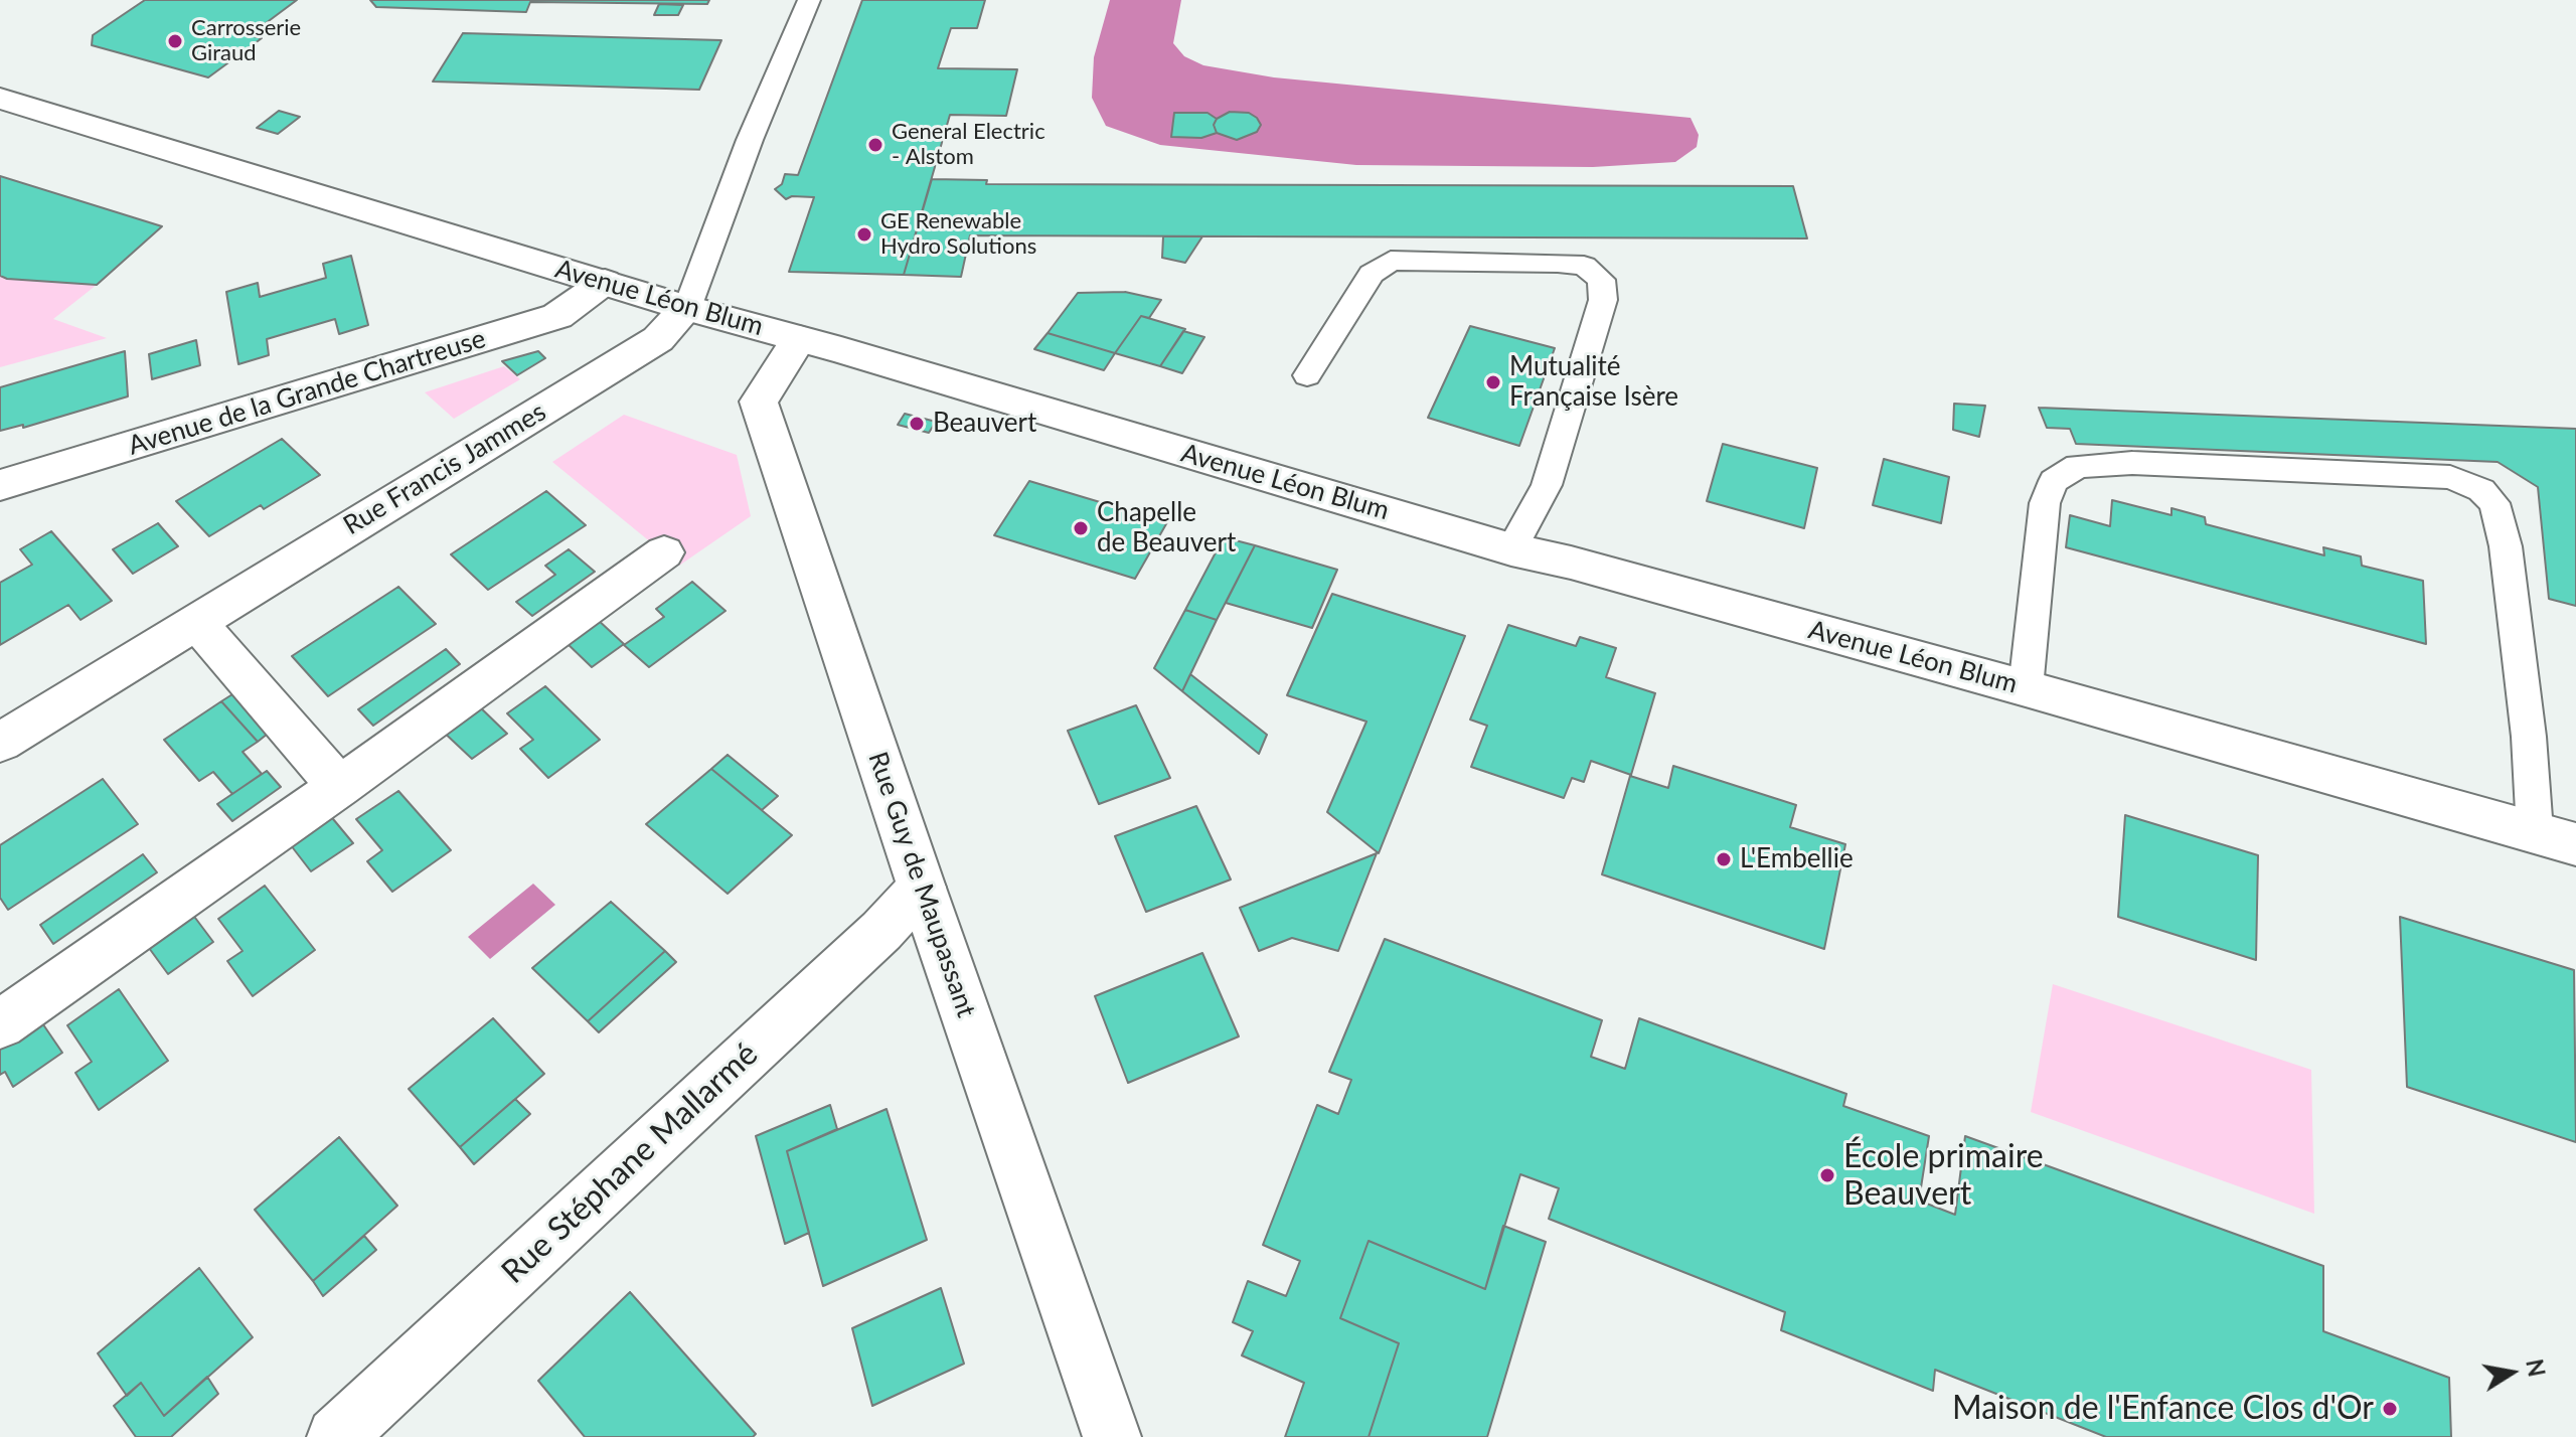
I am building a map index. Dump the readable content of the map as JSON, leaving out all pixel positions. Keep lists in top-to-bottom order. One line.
{"streets":{"street":["Avenue Léon Blum","Avenue de la Grande Chartreuse","Rue Francis Jammes","Rue Guy de Maupassant","Rue Stéphane Mallarmé"]},"crossings":[["Avenue Léon Blum","Avenue de la Grande Chartreuse"],["Avenue Léon Blum","Rue Francis Jammes"],["Avenue Léon Blum","Rue Guy de Maupassant"],["Rue Guy de Maupassant","Rue Stéphane Mallarmé"]],"places":["Carrosserie Giraud","General Electric - Alstom","GE Renewable Hydro Solutions","Mutualité Française Isère","Beauvert","Chapelle de Beauvert","L'Embellie","École primaire Beauvert","Maison de l'Enfance Clos d'Or"],"north":"right"}
